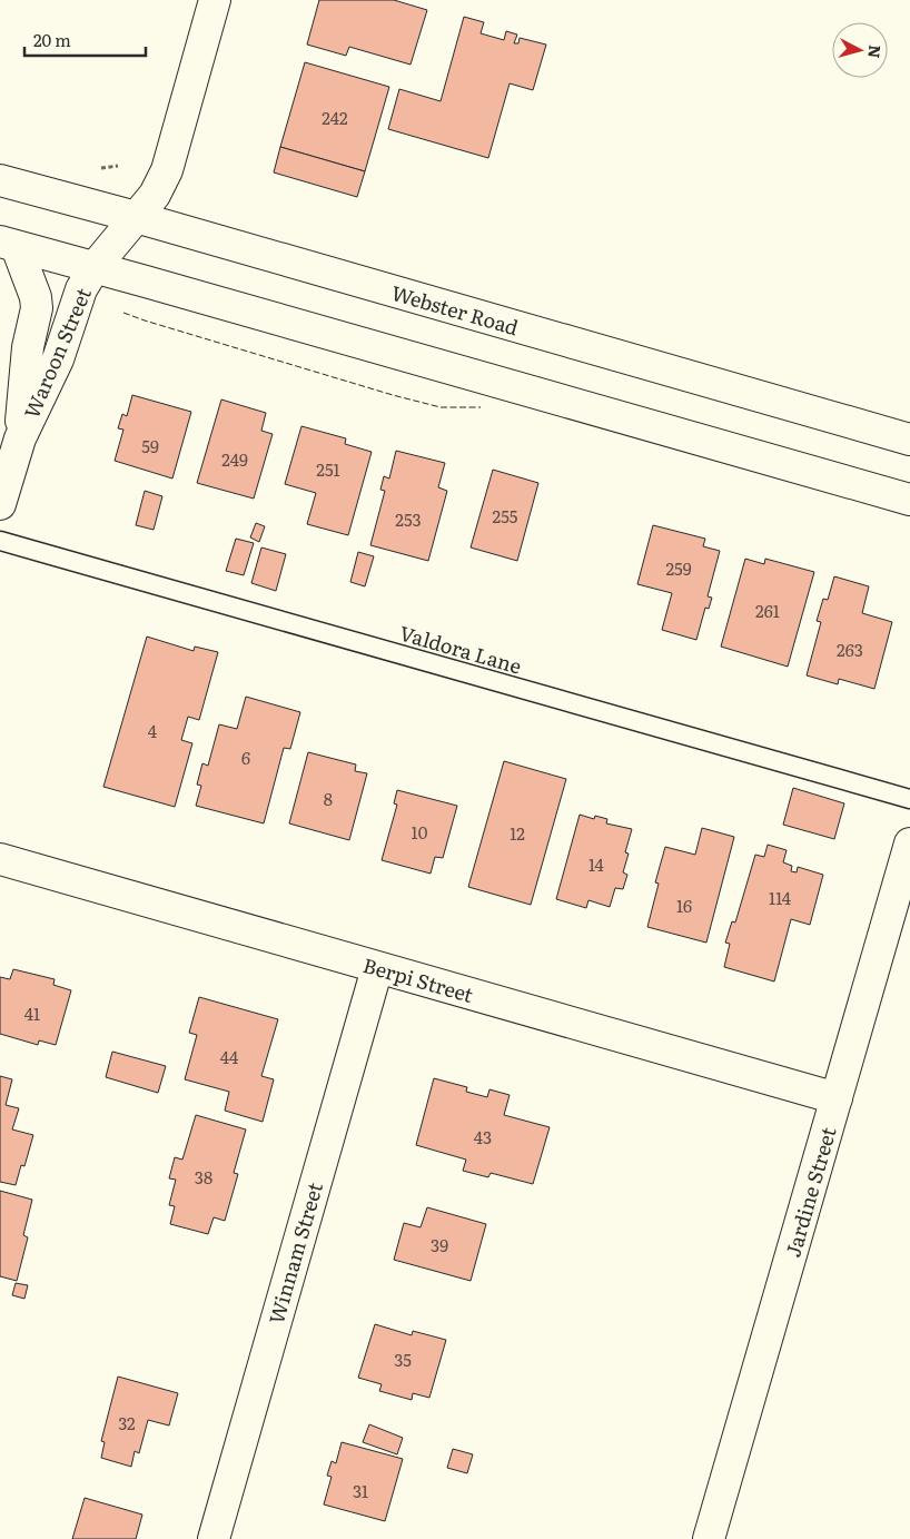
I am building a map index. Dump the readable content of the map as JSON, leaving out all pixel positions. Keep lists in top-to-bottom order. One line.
{"streets":{"street":["Webster Road","Waroon Street","Berpi Street","Jardine Street","Winnam Street"],"lane":["Valdora Lane"]},"crossings":[["Webster Road","Waroon Street"],["Berpi Street","Jardine Street"],["Berpi Street","Winnam Street"]],"house_numbers":["242","59","249","251","255","253","259","261","263","4","6","8","10","12","14","114","16","41","44","43","38","39","35","32","31"],"scale_bar":"20 m","north":"right"}
